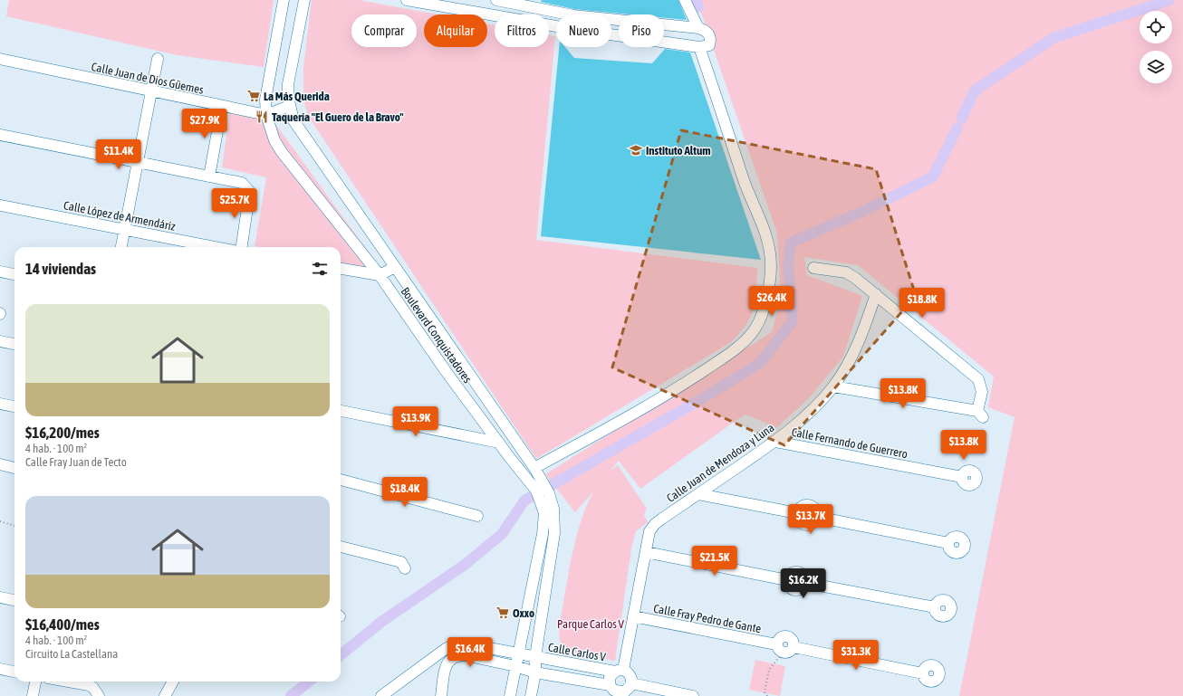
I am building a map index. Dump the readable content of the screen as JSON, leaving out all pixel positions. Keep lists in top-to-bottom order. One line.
{"streets":{"street":["Calle Juan de Dios Güemes","Calle López de Armendáriz","Boulevard Conquistadores","Calle Fernando de Guerrero","Calle Juan de Mendoza y Luna","Calle Fray Pedro de Gante","Calle Carlos V"]},"crossings":[["Calle Juan de Dios Güemes","Boulevard Conquistadores"],["Boulevard Conquistadores","Calle Carlos V"],["Calle Fernando de Guerrero","Calle Juan de Mendoza y Luna"],["Calle Juan de Mendoza y Luna","Calle Fray Pedro de Gante"],["Calle Juan de Mendoza y Luna","Calle Carlos V"]],"parks":["Parque Carlos V"],"places":{"supermarket":["La Más Querida","Oxxo"],"restaurant":["Taquería \"El Guero de la Bravo\""],"school or university":["Instituto Altum"]},"page":{"chip":["Comprar","Alquilar","Filtros","Nuevo","Piso"],"price":["$27.9K","$11.4K","$25.7K","$26.4K","$18.8K","$13.8K","$13.9K","$13.8K","$18.4K","$13.7K","$21.5K","$16.2K","$16.4K","$31.3K"],"heading":"14 viviendas","list":[{"name":"$16,200/mes","note":"4 hab. · 100 m² · Calle Fray Juan de Tecto"},{"name":"$16,400/mes","note":"4 hab. · 100 m² · Circuito La Castellana"}]}}
